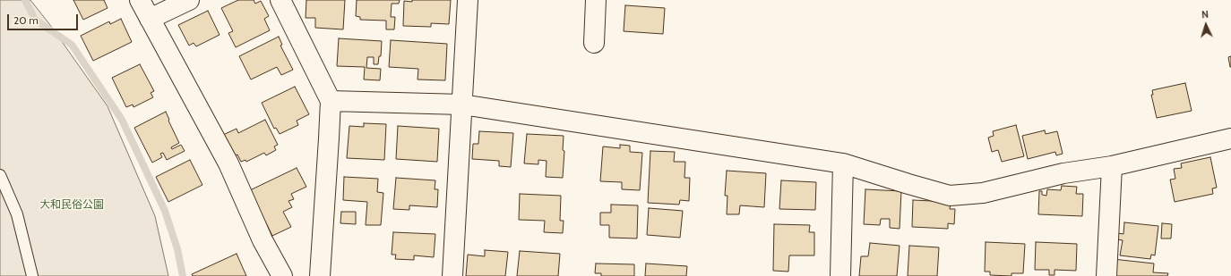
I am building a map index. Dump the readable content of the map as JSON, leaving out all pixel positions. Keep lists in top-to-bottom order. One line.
{"parks":["大和民俗公園"],"scale_bar":"20 m","north":"top"}
